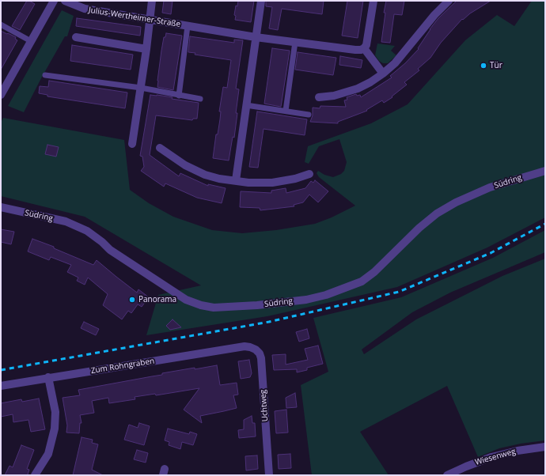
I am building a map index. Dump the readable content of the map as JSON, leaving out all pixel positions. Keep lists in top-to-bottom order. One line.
{"streets":{"street":["Julius-Wertheimer-Straße","Südring","Zum Rohngraben","Uchtweg","Wiesenweg"]},"crossings":[["Zum Rohngraben","Uchtweg"]],"places":["Tür","Panorama"]}
